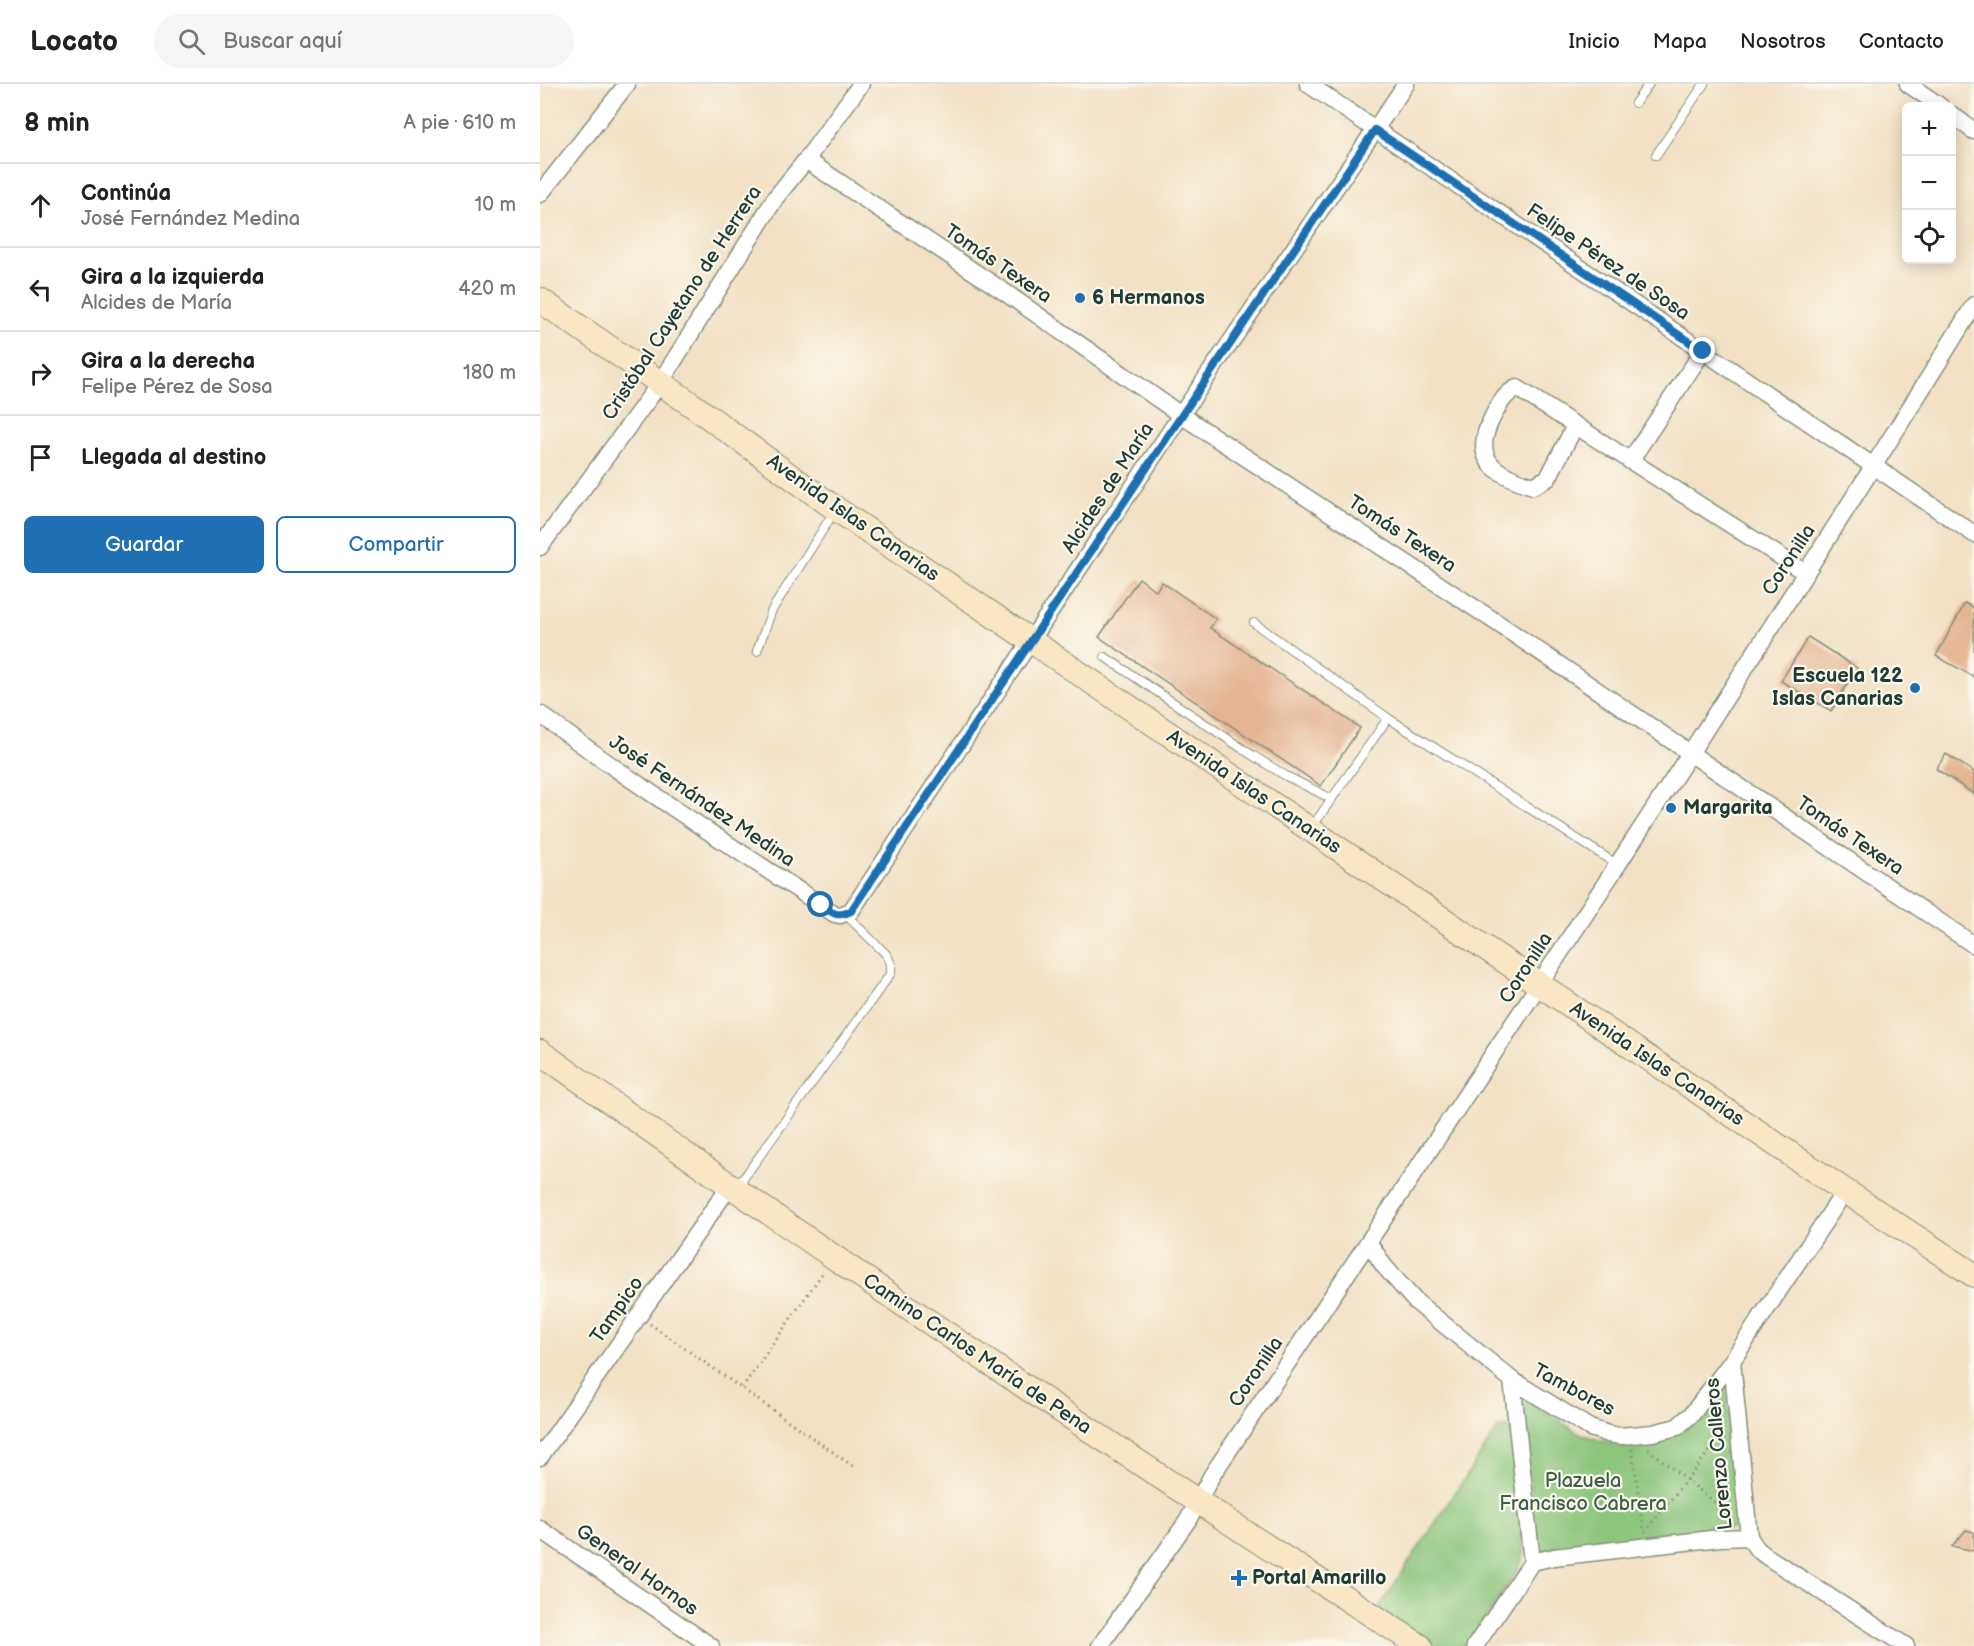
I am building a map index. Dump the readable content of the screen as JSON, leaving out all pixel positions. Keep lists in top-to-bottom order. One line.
{"streets":{"street":["Felipe Pérez de Sosa","Tomás Texera","Cristóbal Cayetano de Herrera","Alcides de María","Avenida Islas Canarias","Coronilla","José Fernández Medina","Tampico","Camino Carlos María de Pena","Tambores","Lorenzo Calleros","General Hornos"]},"crossings":[["Felipe Pérez de Sosa","Alcides de María"],["Felipe Pérez de Sosa","Coronilla"],["Tomás Texera","Cristóbal Cayetano de Herrera"],["Tomás Texera","Alcides de María"],["Tomás Texera","Coronilla"],["Cristóbal Cayetano de Herrera","Avenida Islas Canarias"],["Alcides de María","Avenida Islas Canarias"],["Alcides de María","José Fernández Medina"],["Avenida Islas Canarias","Coronilla"],["Avenida Islas Canarias","Lorenzo Calleros"],["Coronilla","Camino Carlos María de Pena"],["Tampico","Camino Carlos María de Pena"],["Tambores","Lorenzo Calleros"]],"parks":["Plazuela Francisco Cabrera"],"places":{"other":["6 Hermanos","Escuela 122 Islas Canarias","Margarita"],"health":["Portal Amarillo"]},"page":{"header":"Locato","search":"Buscar aquí","nav":["Inicio","Mapa","Nosotros","Contacto"],"heading":["8 min","A pie · 610 m"],"map_buttons":["+","−"],"list":[["Continúa","José Fernández Medina","10 m"],["Gira a la izquierda","Alcides de María","420 m"],["Gira a la derecha","Felipe Pérez de Sosa","180 m"],"Llegada al destino"],"buttons":["Guardar","Compartir"]}}
